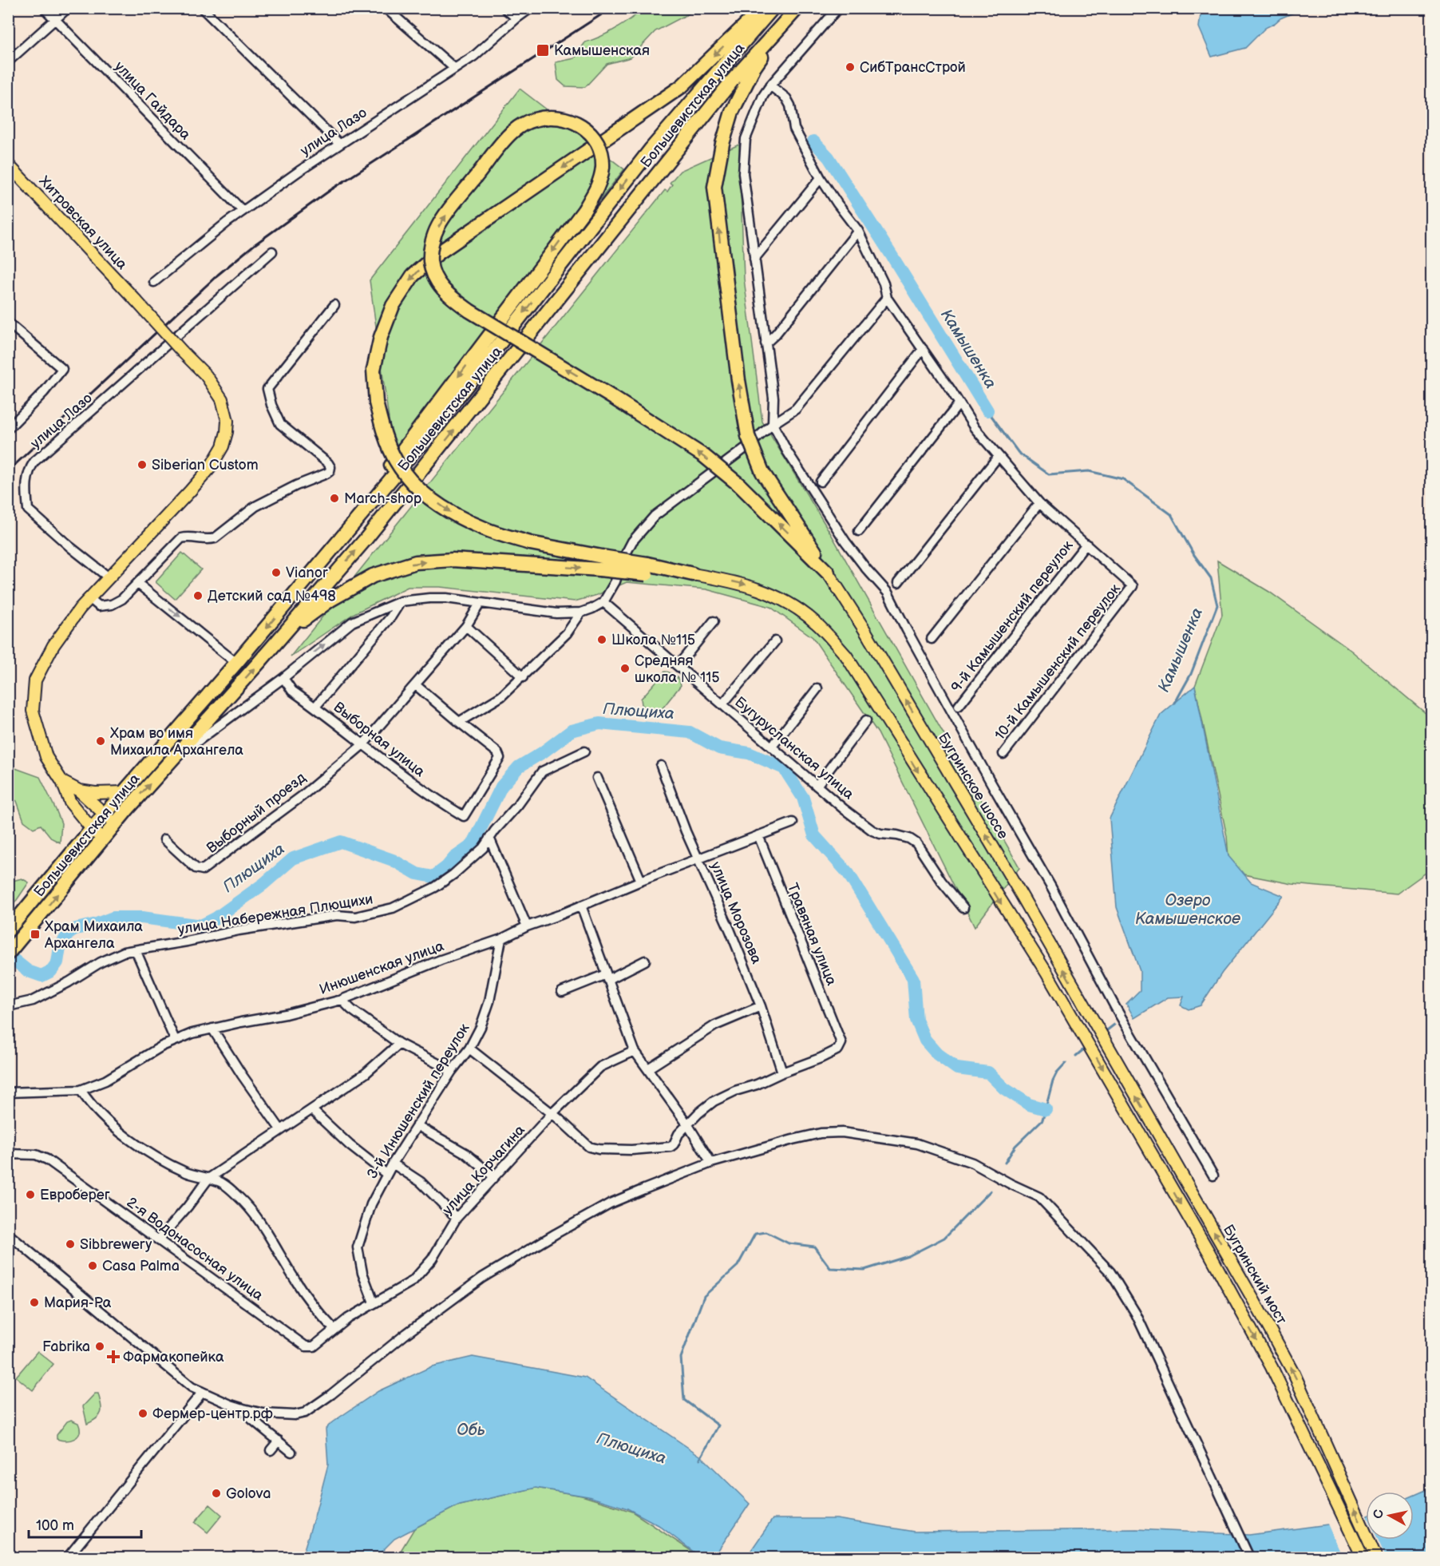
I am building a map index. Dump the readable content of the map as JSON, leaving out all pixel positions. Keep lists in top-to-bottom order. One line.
{"streets":{"highway":["Большевистская улица"],"main road":["Хитровская улица","Бугринское шоссе","Бугринский мост"],"street":["улица Гайдара","улица Лазо","9-й Камышенский переулок","10-й Камышенский переулок","Выборная улица","Бугурусланская улица","Выборный проезд","улица Морозова","улица Набережная Плющихи","Травяная улица","Инюшенская улица","3-й Инюшенский переулок","улица Корчагина","2-я Водонасосная улица"]},"crossings":[["улица Гайдара","улица Лазо"],["Большевистская улица","Хитровская улица"],["улица Лазо","Хитровская улица"],["9-й Камышенский переулок","10-й Камышенский переулок"],["Выборная улица","Выборный проезд"],["Бугринское шоссе","Бугринский мост"],["улица Морозова","Травяная улица"],["улица Морозова","Инюшенская улица"],["Травяная улица","Инюшенская улица"],["Инюшенская улица","3-й Инюшенский переулок"],["3-й Инюшенский переулок","улица Корчагина"],["улица Корчагина","2-я Водонасосная улица"]],"water":["Камышенка","Плющиха","Озеро Камышенское","Обь"],"places":{"transit":["Камышенская","Храм Михаила Архангела"],"other":["СибТрансСтрой","Siberian Custom","March-shop","Vianor","Детский сад №498","Школа №115","Средняя школа № 115","Храм во имя Михаила Архангела","Евроберег","Sibbrewery","Casa Palma","Мария-Ра","Fabrika","Фермер-центр.рф","Golova"],"health":["Фармакопейка"]},"scale_bar":"100 m","north":"left"}
